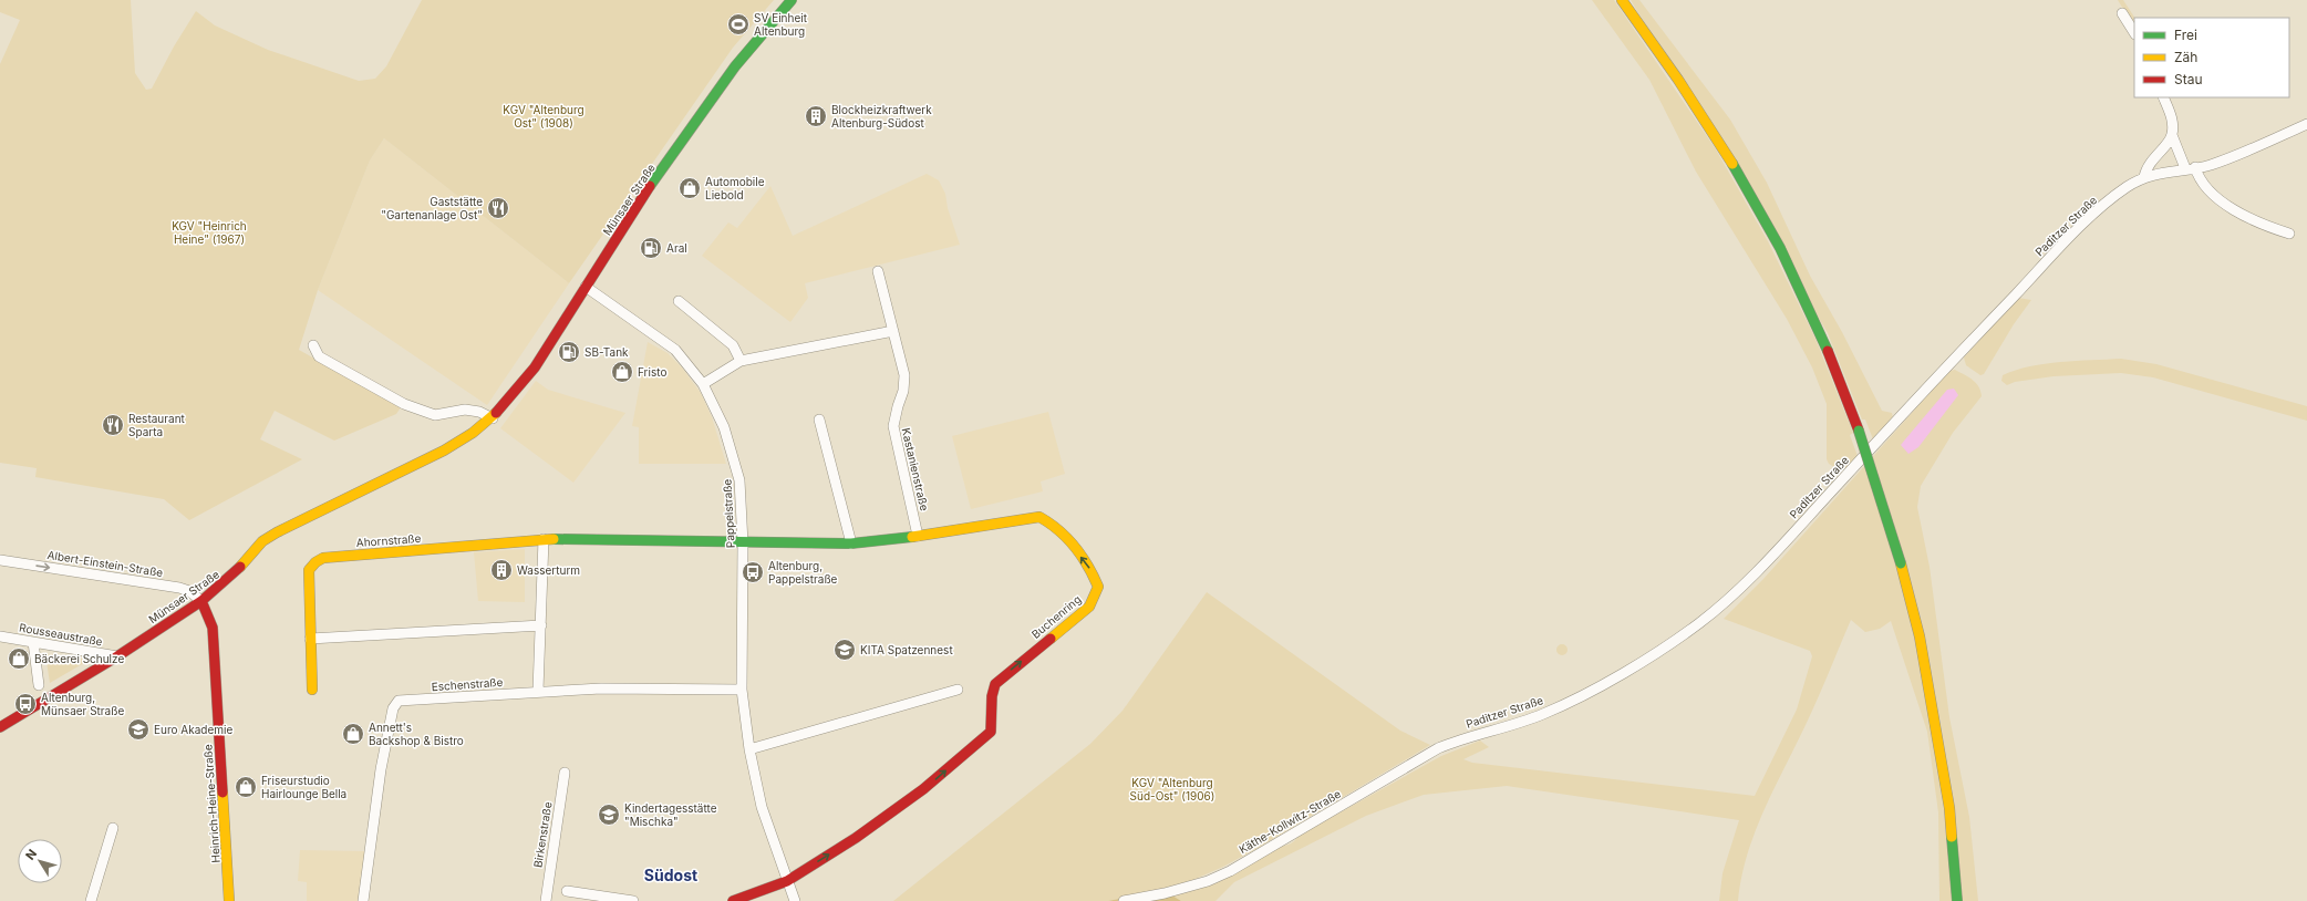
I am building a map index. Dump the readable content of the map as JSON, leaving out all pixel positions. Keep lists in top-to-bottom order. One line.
{"streets":{"main road":["Münsaer Straße","Ahornstraße","Buchenring","Heinrich-Heine-Straße"],"street":["Paditzer Straße","Kastanienstraße","Pappelstraße","Albert-Einstein-Straße","Rousseaustraße","Eschenstraße","Käthe-Kollwitz-Straße","Birkenstraße"]},"crossings":[["Münsaer Straße","Pappelstraße"],["Münsaer Straße","Albert-Einstein-Straße"],["Münsaer Straße","Rousseaustraße"],["Münsaer Straße","Heinrich-Heine-Straße"],["Paditzer Straße","Käthe-Kollwitz-Straße"],["Kastanienstraße","Buchenring"],["Pappelstraße","Ahornstraße"],["Pappelstraße","Buchenring"],["Pappelstraße","Eschenstraße"],["Ahornstraße","Buchenring"],["Albert-Einstein-Straße","Heinrich-Heine-Straße"]],"one_way":["Albert-Einstein-Straße"],"districts":["Südost"],"parks":["KGV \"Altenburg Ost\" (1908)","KGV \"Heinrich Heine\" (1967)","KGV \"Altenburg Süd-Ost\" (1906)"],"places":{"sports":["SV Einheit Altenburg"],"building":["Blockheizkraftwerk Altenburg-Südost","Wasserturm"],"shop":["Automobile Liebold","Fristo","Bäckerei Schulze","Annett's Backshop & Bistro","Friseurstudio Hairlounge Bella"],"restaurant":["Gaststätte \"Gartenanlage Ost\"","Restaurant Sparta"],"fuel station":["Aral","SB-Tank"],"bus stop":["Altenburg, Pappelstraße","Altenburg, Münsaer Straße"],"school or university":["KITA Spatzennest","Euro Akademie","Kindertagesstätte \"Mischka\""]},"legend":["Frei","Zäh","Stau"],"north":"top left"}
